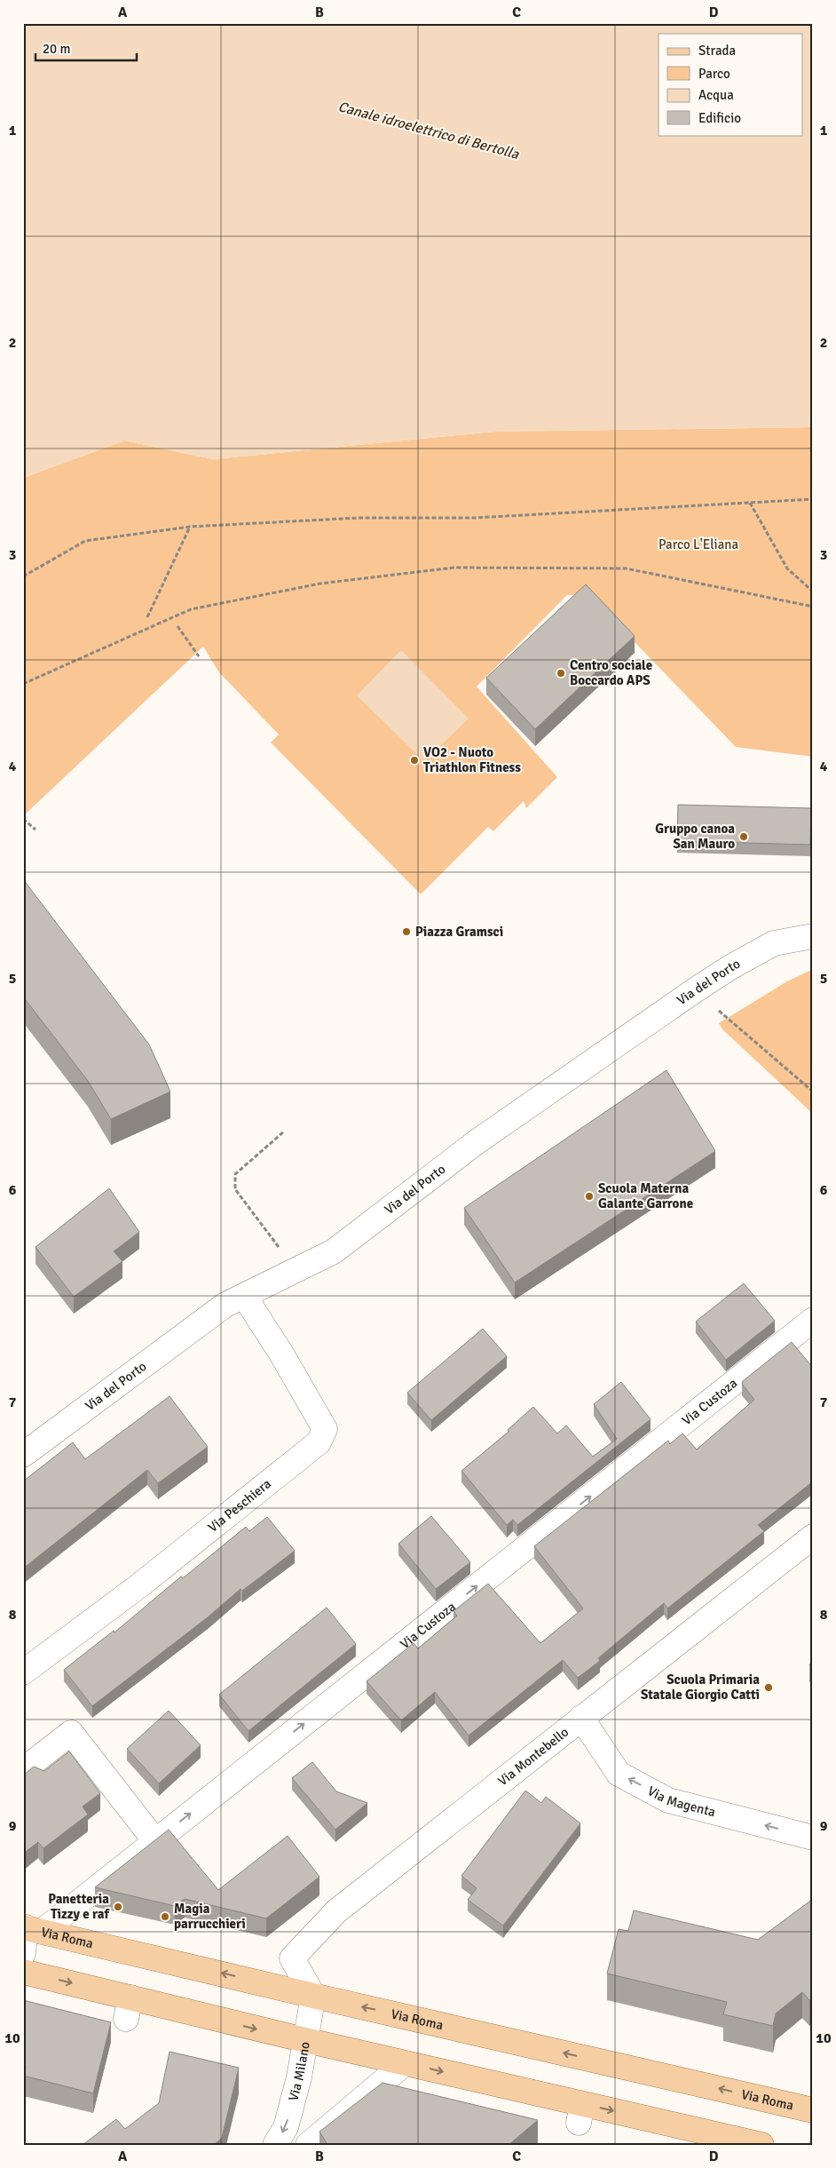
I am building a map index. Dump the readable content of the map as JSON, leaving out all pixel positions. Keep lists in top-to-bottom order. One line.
{"streets":{"main road":["Via Roma"],"street":["Via del Porto","Via Custoza","Via Peschiera","Via Montebello","Via Magenta","Via Milano"]},"crossings":[["Via del Porto","Via Peschiera"],["Via Custoza","Via Roma"],["Via Montebello","Via Magenta"],["Via Montebello","Via Roma"],["Via Montebello","Via Milano"],["Via Roma","Via Milano"]],"one_way":["Via Custoza","Via Magenta","Via Milano"],"water":["Canale idroelettrico di Bertolla"],"parks":["Parco L'Eliana"],"places":["Centro sociale Boccardo APS","VO2 - Nuoto Triathlon Fitness","Gruppo canoa San Mauro","Piazza Gramsci","Scuola Materna Galante Garrone","Scuola Primaria Statale Giorgio Catti","Panetteria Tizzy e raf","Magia parrucchieri"],"legend":["Strada","Parco","Acqua","Edificio"],"scale_bar":"20 m","grid":{"columns":["A","B","C","D"],"rows":["1","2","3","4","5","6","7","8","9","10"]}}
